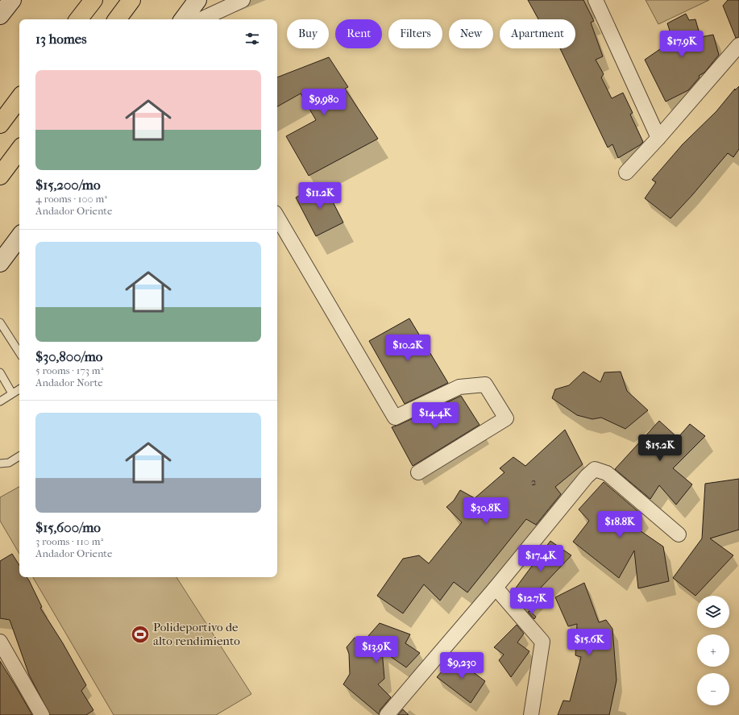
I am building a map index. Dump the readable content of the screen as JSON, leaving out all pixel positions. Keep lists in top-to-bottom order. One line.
{"places":{"sports":["Polideportivo de alto rendimiento"]},"house_numbers":["2"],"page":{"chip":["Buy","Rent","Filters","New","Apartment"],"heading":"13 homes","price":["$17.9K","$9,980","$11.2K","$10.2K","$14.4K","$15.2K","$30.8K","$18.8K","$17.4K","$12.7K","$15.6K","$13.9K","$9,230"],"list":[{"name":"$15,200/mo","note":"4 rooms · 100 m² · Andador Oriente"},{"name":"$30,800/mo","note":"5 rooms · 173 m² · Andador Norte"},{"name":"$15,600/mo","note":"3 rooms · 110 m² · Andador Oriente"}],"map_buttons":["+","−"]}}
